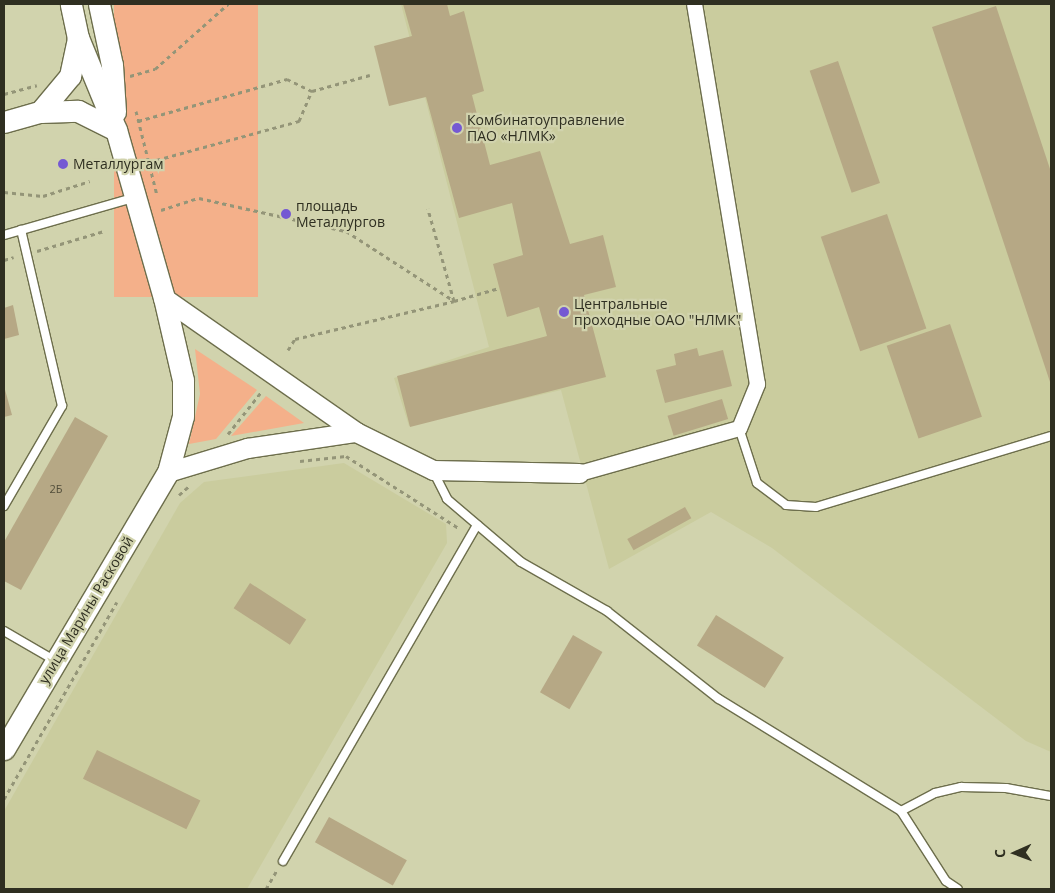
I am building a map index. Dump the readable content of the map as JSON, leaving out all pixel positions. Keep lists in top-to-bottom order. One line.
{"streets":{"main road":["улица Марины Расковой"]},"places":["Комбинатоуправление ПАО «НЛМК»","Металлургам","площадь Металлургов","Центральные проходные ОАО \"НЛМК\""],"house_numbers":["2Б"],"north":"left"}
